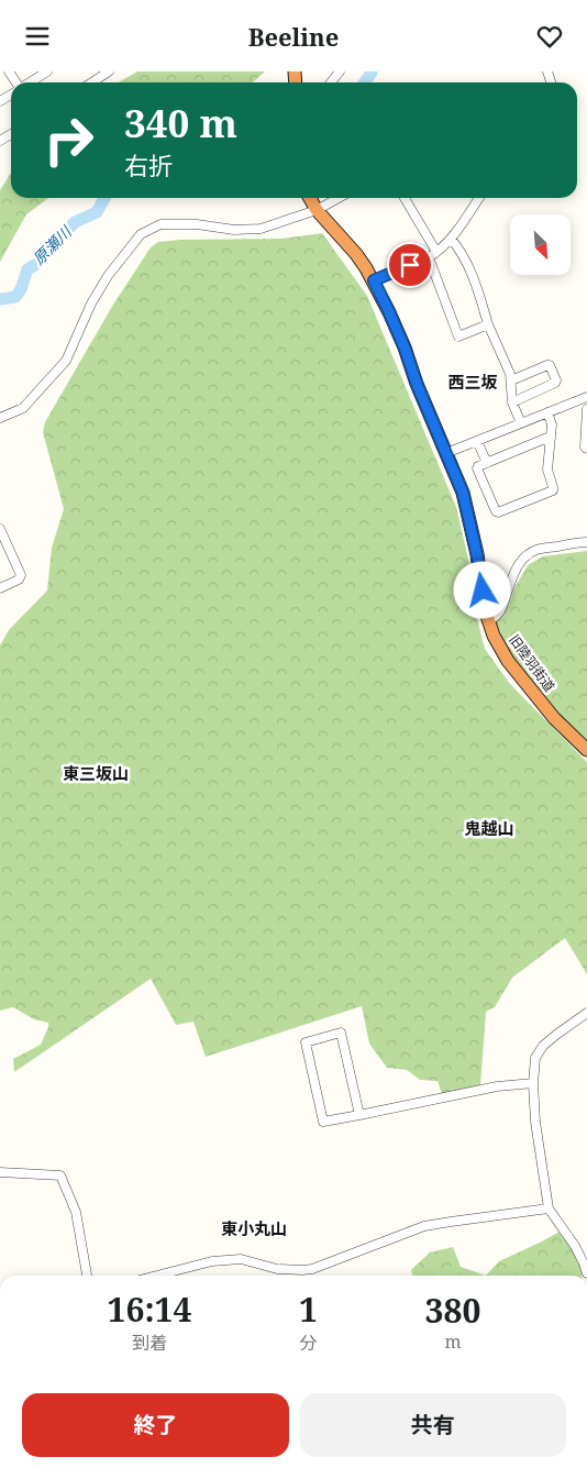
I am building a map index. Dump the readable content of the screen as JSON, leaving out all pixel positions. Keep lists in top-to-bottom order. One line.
{"streets":{"highway":["旧陸羽街道"]},"districts":["西三坂","東三坂山","鬼越山","東小丸山"],"water":["原瀬川"],"north":"bottom right","page":{"header":"Beeline","turn":["340 m","右折"],"eta":["16:14","到着","1","分","380","m"],"buttons":["終了","共有"]}}
